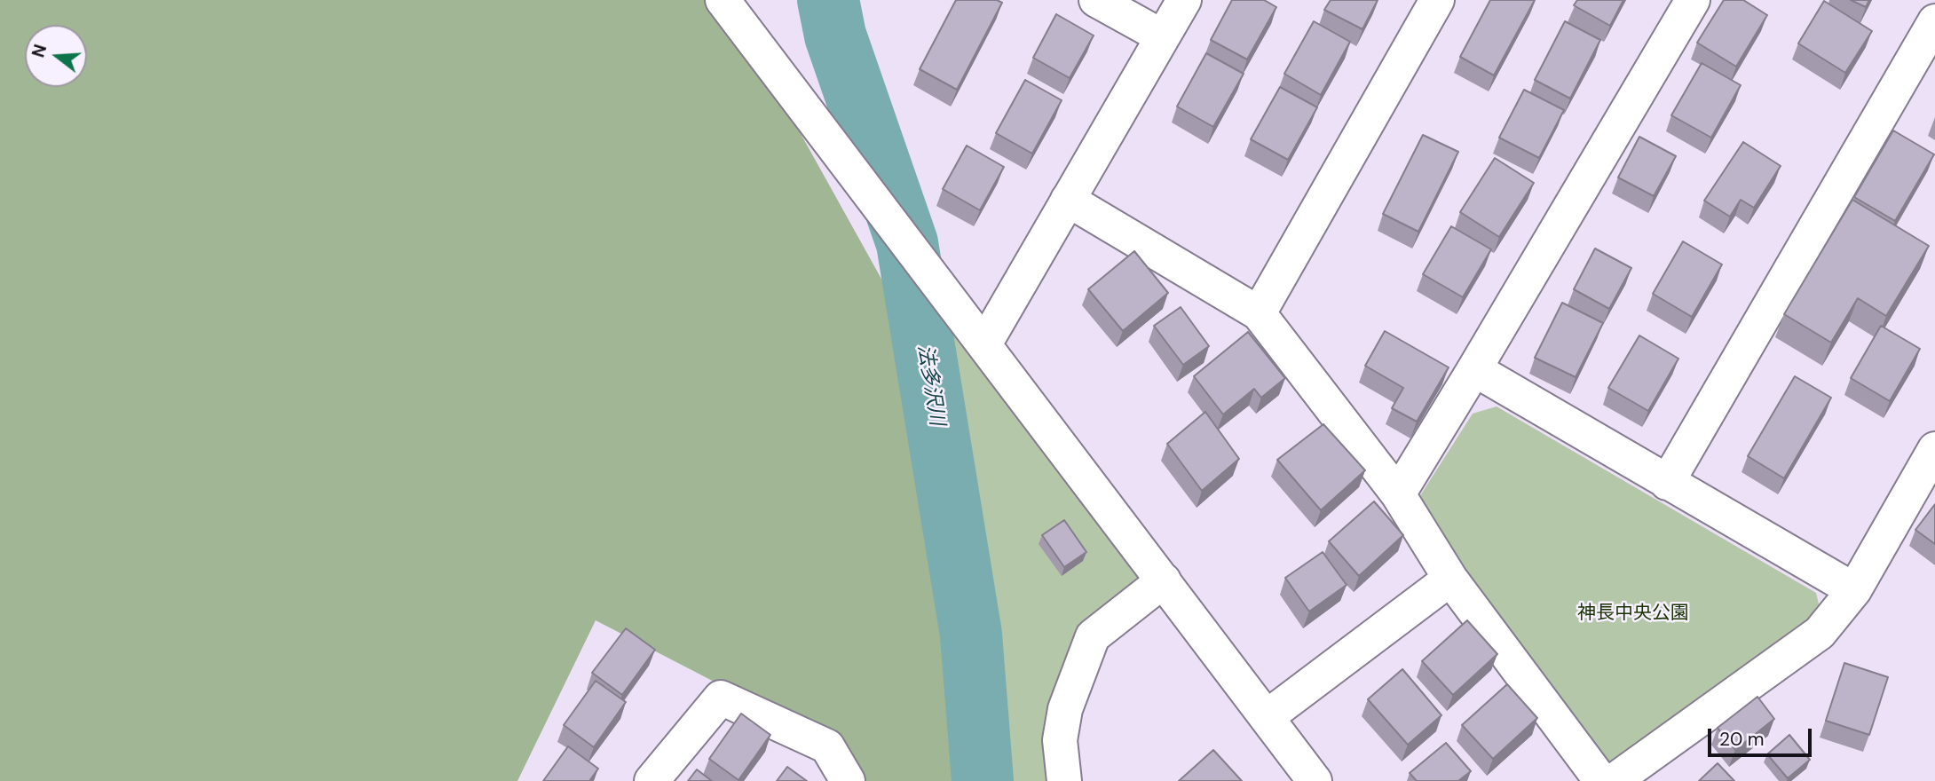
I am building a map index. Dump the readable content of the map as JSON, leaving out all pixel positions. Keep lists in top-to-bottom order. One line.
{"water":["法多沢川"],"parks":["神長中央公園"],"scale_bar":"20 m","north":"left"}
